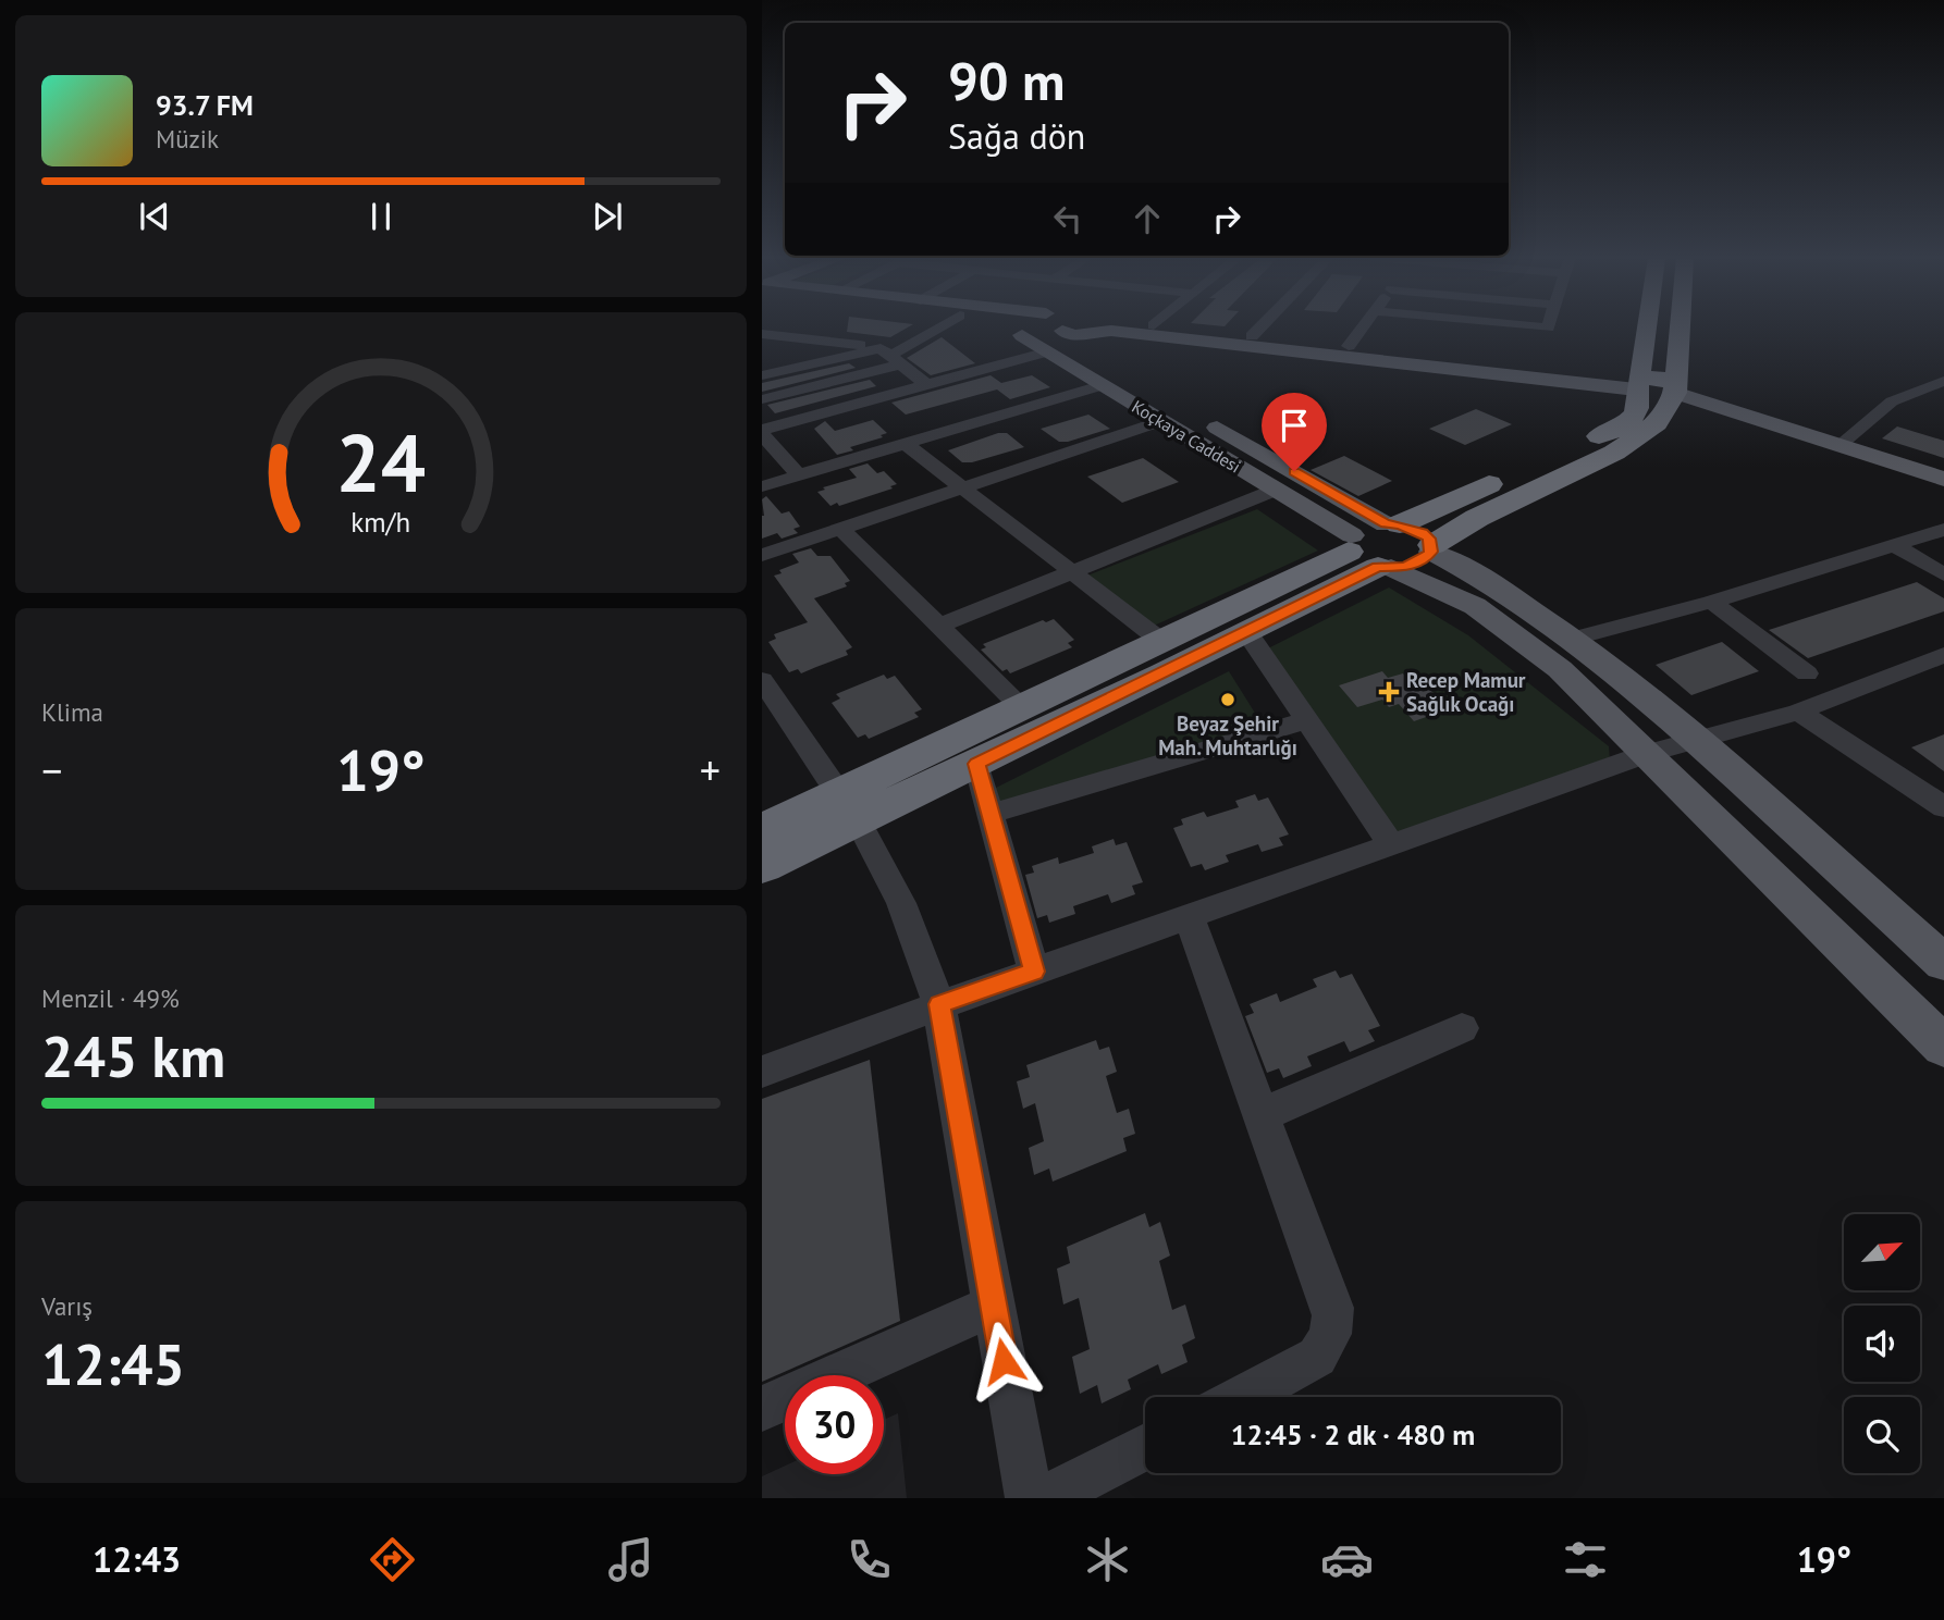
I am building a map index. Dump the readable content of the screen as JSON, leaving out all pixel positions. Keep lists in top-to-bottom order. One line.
{"streets":{"main road":["Koçkaya Caddesi"]},"places":{"health":["Recep Mamur Sağlık Ocağı"],"other":["Beyaz Şehir Mah. Muhtarlığı"]},"north":"top right","page":{"turn":["90 m","Sağa dön"],"song":["93.7 FM","Müzik"],"tile":["Klima",["Menzil · 49%","245 km"],["Varış","12:45"]],"heat":["−","19°","+"],"limit":"30","trip":"12:45 · 2 dk · 480 m","tabs":["12:43","19°"],"gauge":["24","km/h"]}}
